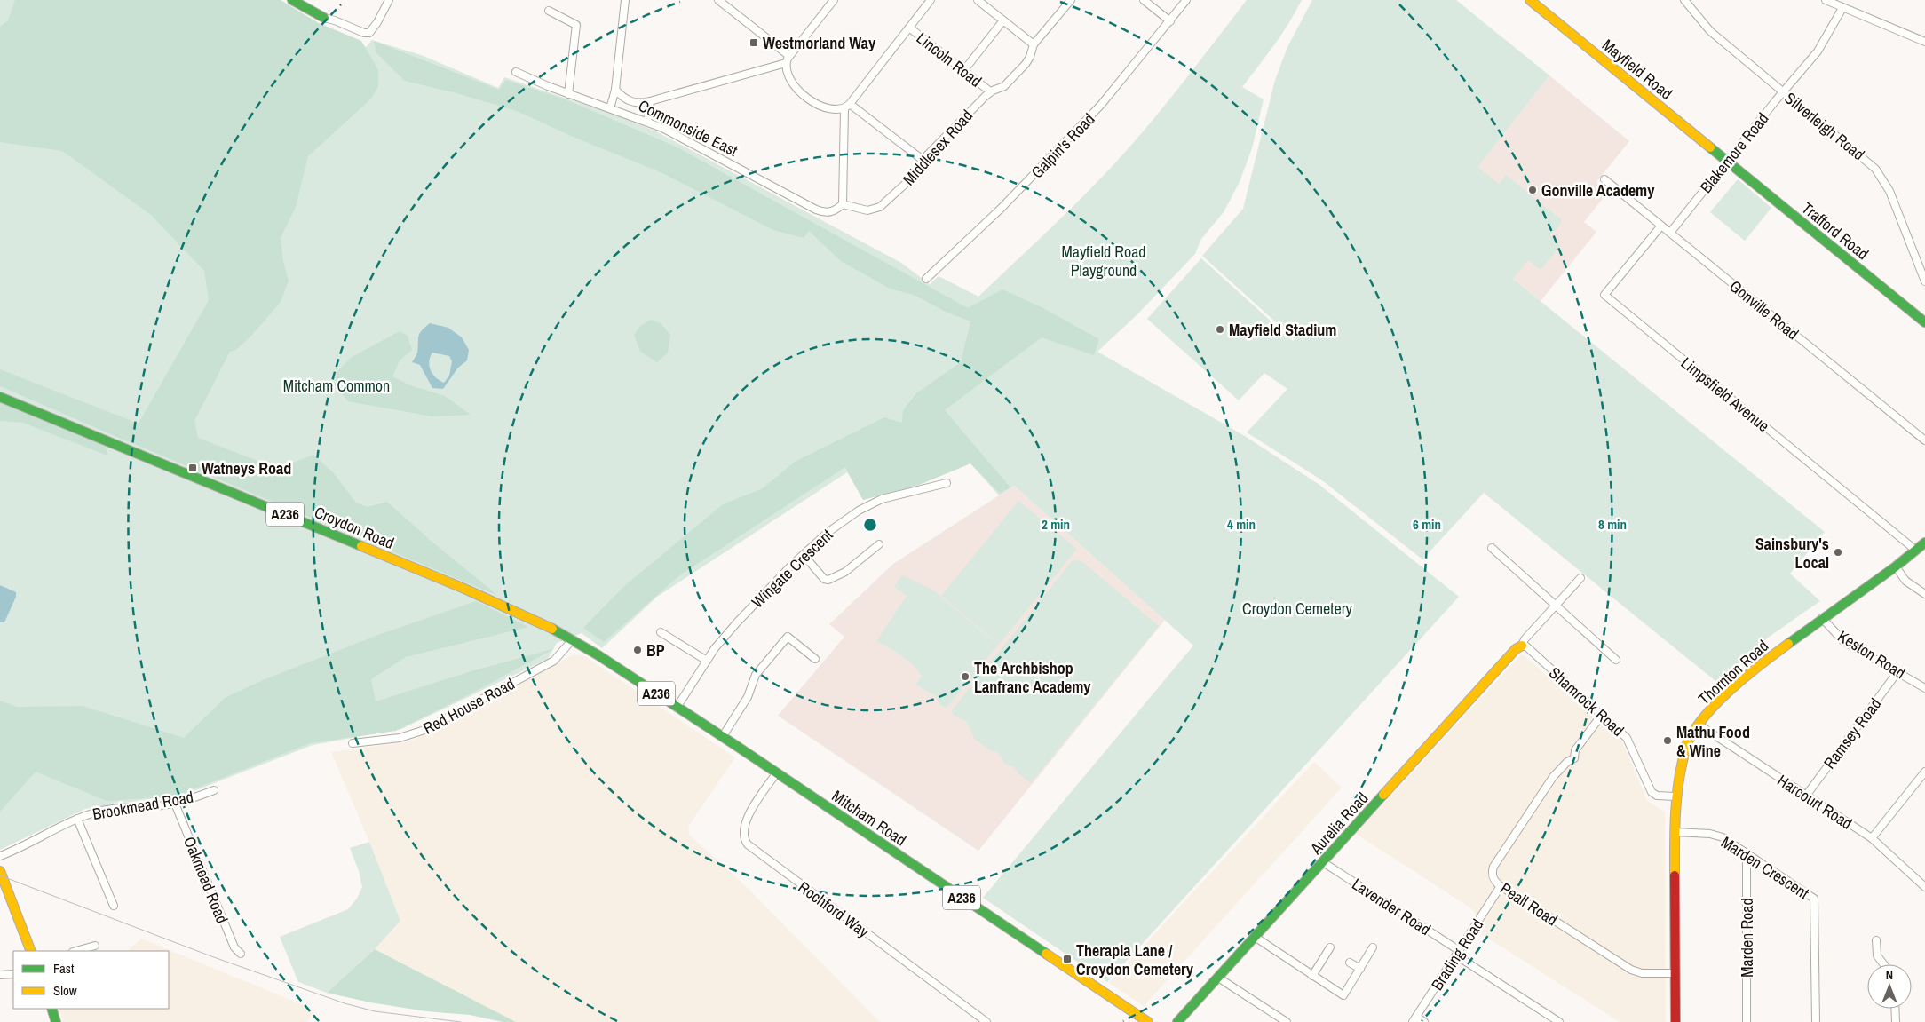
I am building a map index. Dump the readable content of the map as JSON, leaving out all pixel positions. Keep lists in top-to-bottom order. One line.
{"streets":{"main road":["Mayfield Road","Trafford Road","A236","Croydon Road","Thornton Road","Mitcham Road","Aurelia Road"],"street":["Lincoln Road","Silverleigh Road","Commonside East","Galpin's Road","Middlesex Road","Blakemore Road","Gonville Road","Limpsfield Avenue","Wingate Crescent","Keston Road","Shamrock Road","Red House Road","Ramsey Road","Harcourt Road","Brookmead Road","Marden Crescent","Oakmead Road","Peall Road","Lavender Road","Rochford Way","Marden Road","Brading Road"]},"crossings":[["Lincoln Road","Middlesex Road"],["Mayfield Road","Blakemore Road"],["Mayfield Road","Trafford Road"],["Silverleigh Road","Blakemore Road"],["Commonside East","Middlesex Road"],["Blakemore Road","Trafford Road"],["Blakemore Road","Gonville Road"],["Gonville Road","Limpsfield Avenue"],["Limpsfield Avenue","Thornton Road"],["Croydon Road","Red House Road"],["Croydon Road","Mitcham Road"],["Wingate Crescent","Mitcham Road"],["Keston Road","Thornton Road"],["Keston Road","Ramsey Road"],["Thornton Road","Shamrock Road"],["Thornton Road","Harcourt Road"],["Thornton Road","Marden Crescent"],["Thornton Road","Peall Road"],["Shamrock Road","Aurelia Road"],["Shamrock Road","Peall Road"],["Red House Road","Mitcham Road"],["Ramsey Road","Harcourt Road"],["Brookmead Road","Oakmead Road"],["Mitcham Road","Rochford Way"],["Aurelia Road","Lavender Road"],["Marden Crescent","Marden Road"],["Peall Road","Brading Road"],["Lavender Road","Brading Road"]],"parks":["Mayfield Road Playground","Mitcham Common","Croydon Cemetery"],"places":{"transit":["Westmorland Way","Watneys Road","Therapia Lane / Croydon Cemetery"],"other":["Gonville Academy","Mayfield Stadium","Sainsbury's Local","BP","The Archbishop Lanfranc Academy","Mathu Food & Wine"]},"legend":["Fast","Slow"],"north":"top","rings":["2 min","4 min","6 min","8 min"]}
